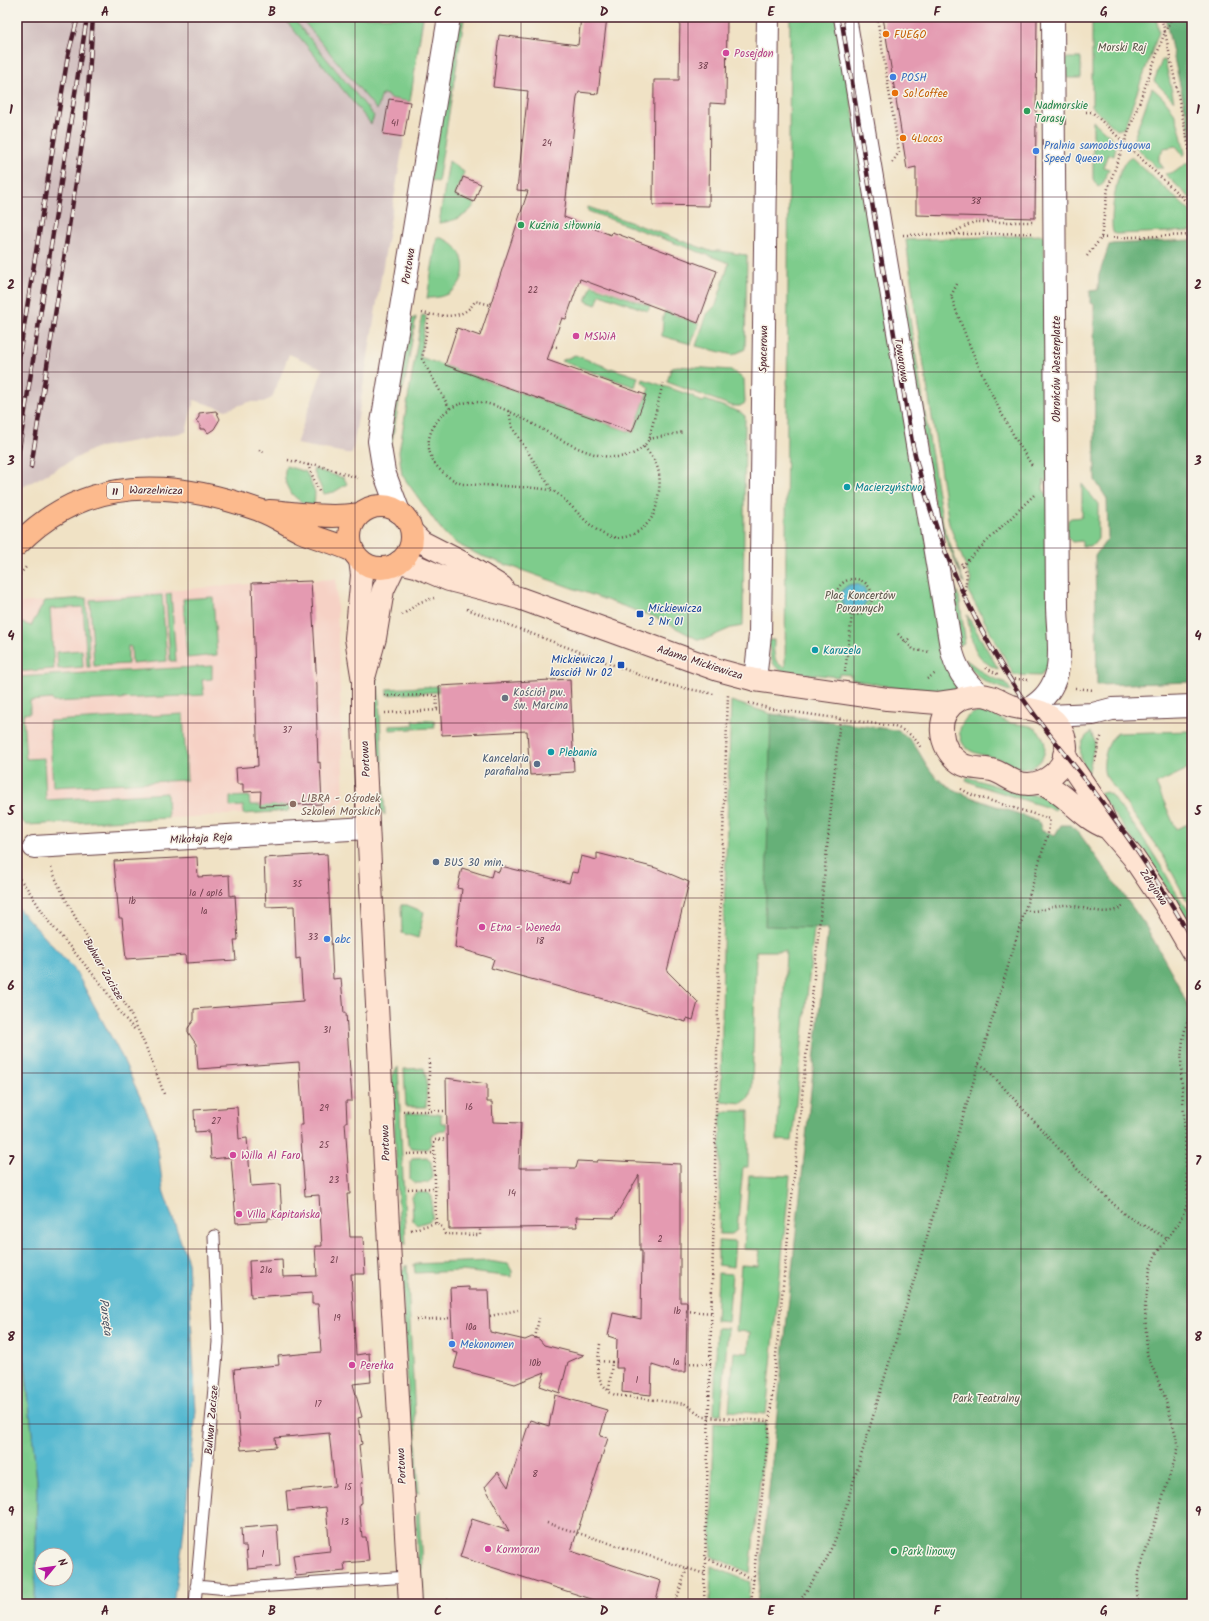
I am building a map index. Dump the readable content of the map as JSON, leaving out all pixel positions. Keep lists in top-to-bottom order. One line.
{"streets":{"main road":["Warzelnicza","11"],"street":["Portowa","Spacerowa","Towarowa","Obrońców Westerplatte","Adama Mickiewicza","Mikołaja Reja","Zdrojowa"],"lane":["Bulwar Zacisze"]},"crossings":[["Portowa","Warzelnicza"],["Portowa","11"],["Portowa","Adama Mickiewicza"],["Portowa","Mikołaja Reja"],["Spacerowa","Adama Mickiewicza"],["Towarowa","Obrońców Westerplatte"],["Towarowa","Adama Mickiewicza"],["Towarowa","Zdrojowa"],["Obrońców Westerplatte","Adama Mickiewicza"],["Obrońców Westerplatte","Zdrojowa"],["Warzelnicza","11"],["Warzelnicza","Adama Mickiewicza"],["11","Adama Mickiewicza"],["Adama Mickiewicza","Zdrojowa"],["Mikołaja Reja","Bulwar Zacisze"]],"water":["Parsęta"],"parks":["Morski Raj","Plac Koncertów Porannych","Park Teatralny"],"places":{"other":["FUEGO","Posejdon","POSH","So!Coffee","Nadmorskie Tarasy","4Locos","Pralnia samoobsługowa Speed Queen","Kuźnia siłownia","MSWiA","Macierzyństwo","Karuzela","Kościół pw. św. Marcina","Plebania","Kancelaria parafialna","LIBRA - Ośrodek Szkoleń Morskich","BUS 30 min.","Etna - Weneda","abc","Willa Al Faro","Villa Kapitańska","Mekonomen","Perełka","Kormoran","Park linowy"],"transit":["Mickiewicza 2 Nr 01","Mickiewicza 1 kosciół Nr 02"]},"house_numbers":["38","41","24","38","22","37","35","1a / ap16","1b","1a","33","18","31","16","29","27","25","23","14","2","21","21a","1b","19","10a","1a","10b","1","17","8","15","13","1"],"north":"top right","grid":{"columns":["A","B","C","D","E","F","G"],"rows":["1","2","3","4","5","6","7","8","9"]}}
